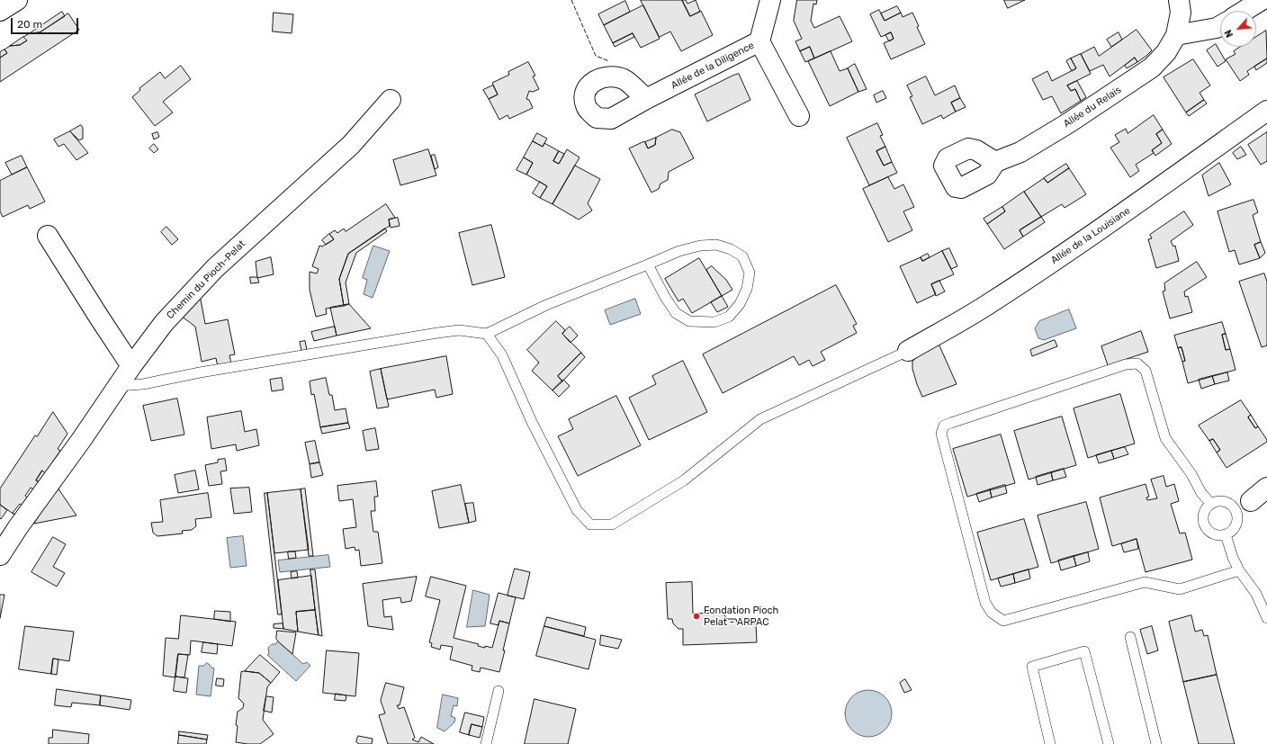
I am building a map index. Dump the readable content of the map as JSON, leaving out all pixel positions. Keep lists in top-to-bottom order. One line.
{"streets":{"street":["Allée de la Diligence","Allée du Relais","Allée de la Louisiane","Chemin du Pioch-Pelat"]},"places":["Fondation Pioch Pelat - ARPAC"],"scale_bar":"20 m","north":"bottom left"}
